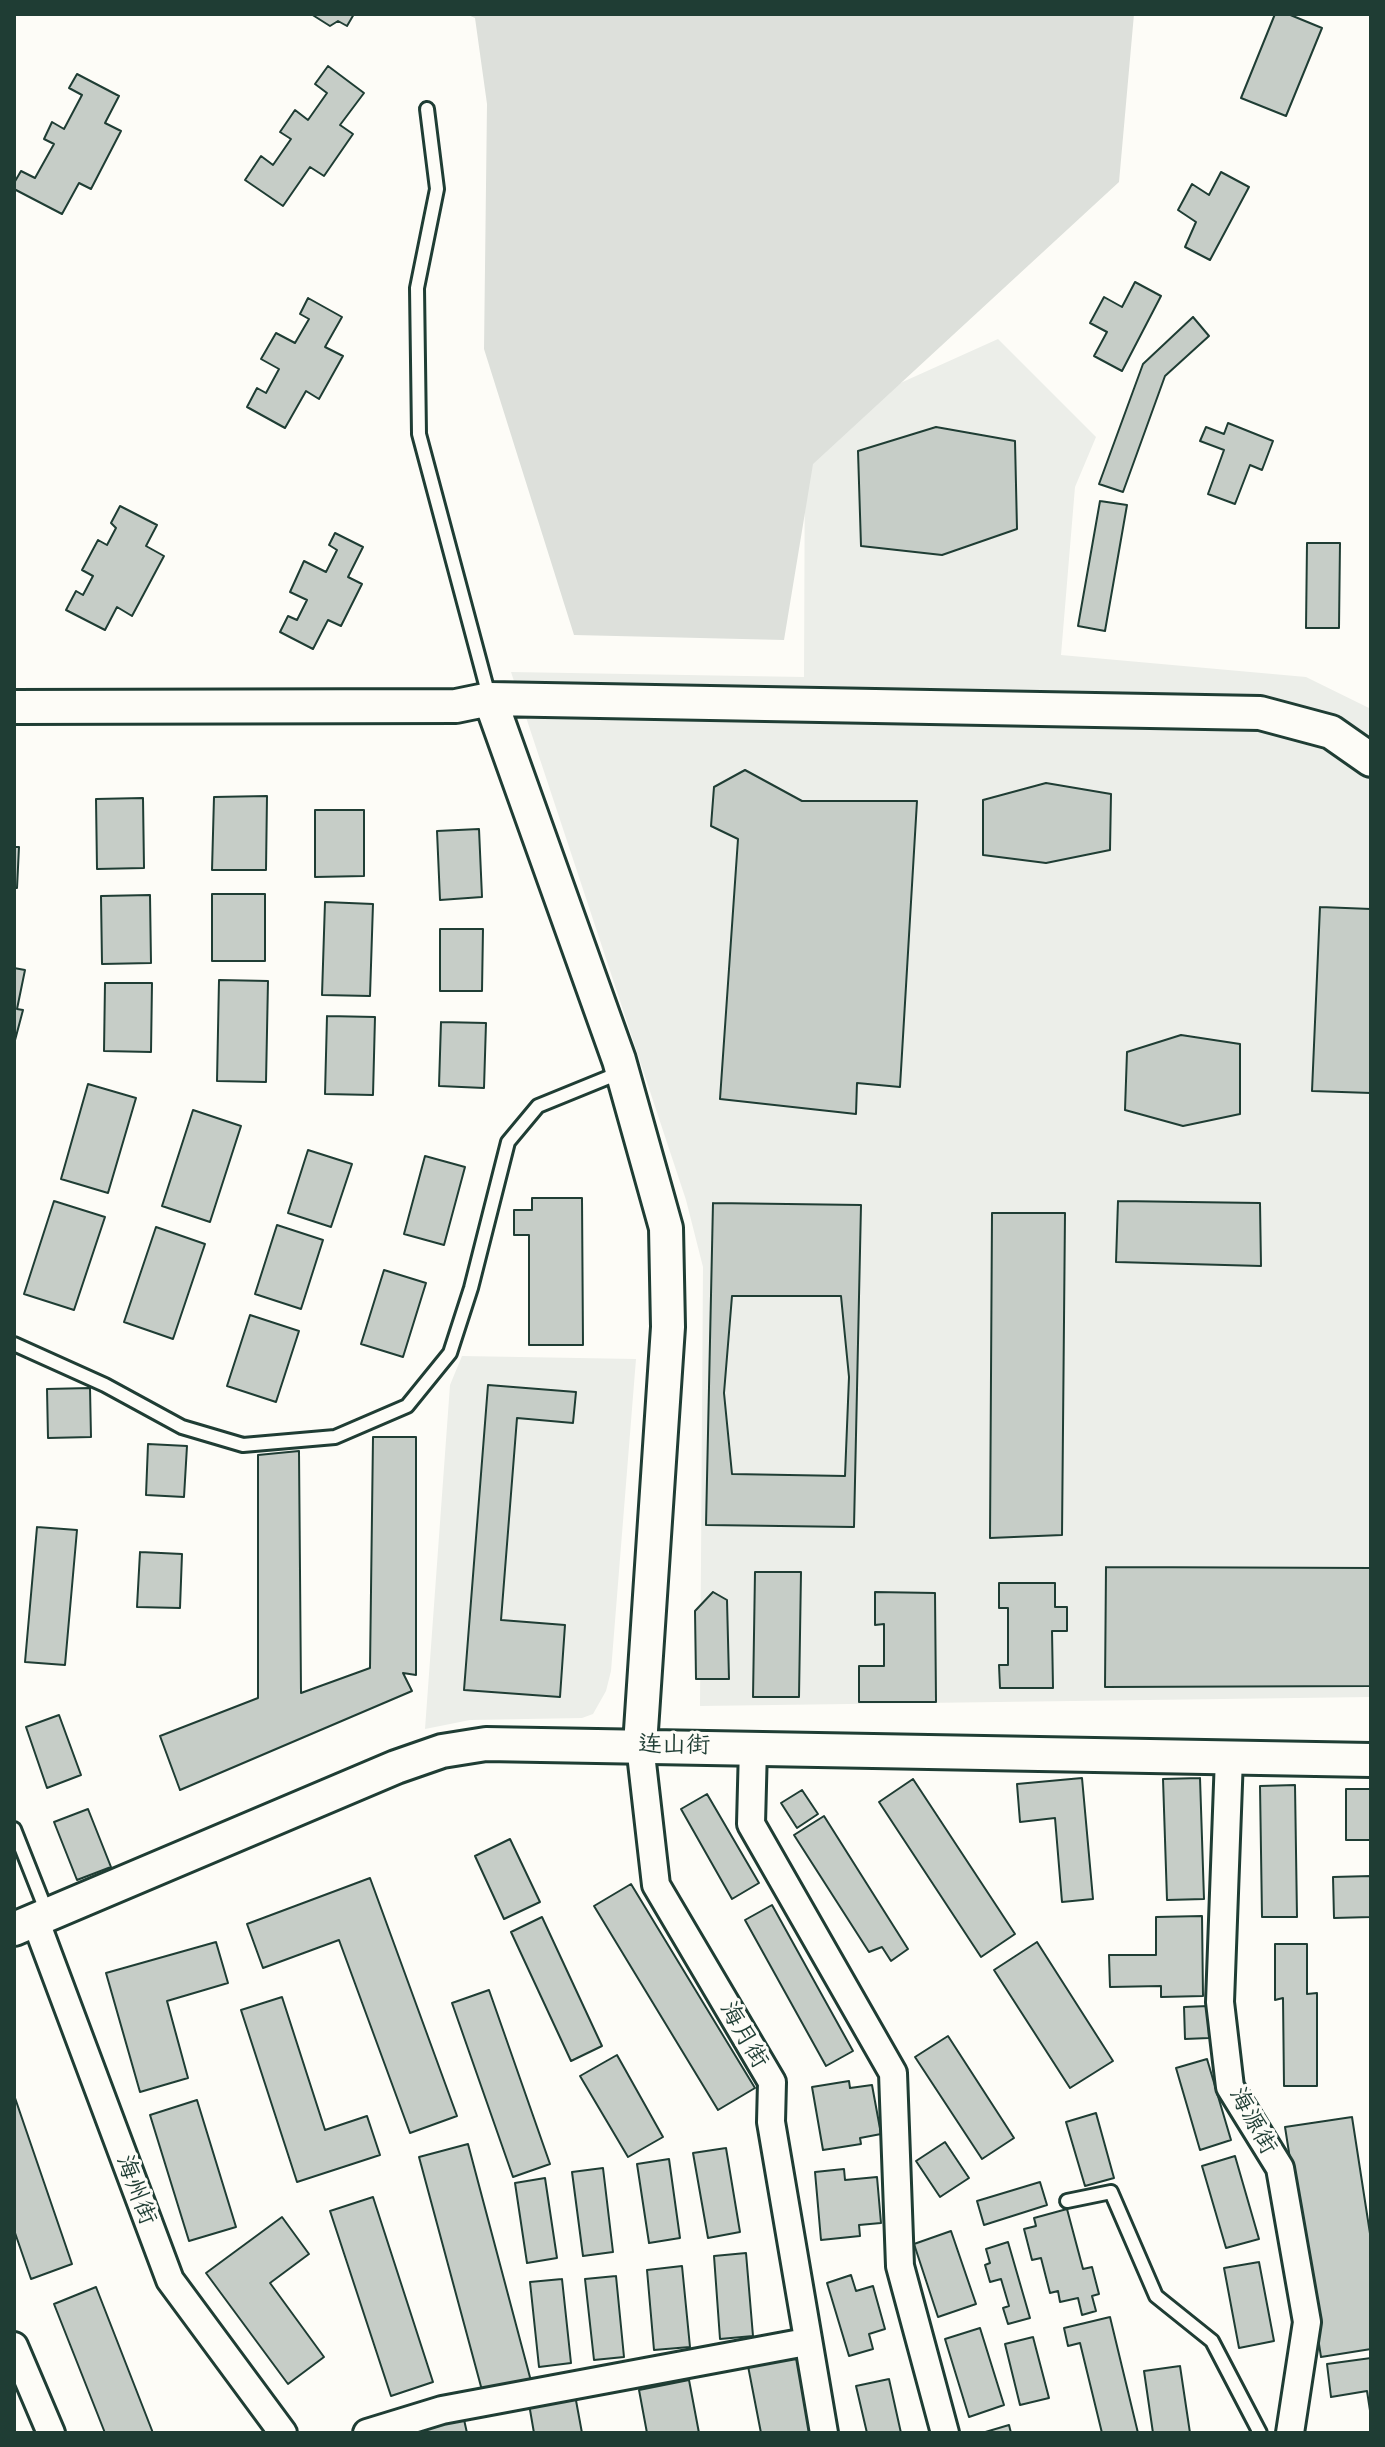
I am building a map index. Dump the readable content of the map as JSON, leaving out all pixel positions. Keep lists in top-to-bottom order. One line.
{"streets":{"street":["连山街","海月街","海源街","海州街"]},"crossings":[["连山街","海月街"],["连山街","海源街"],["连山街","海州街"]]}
